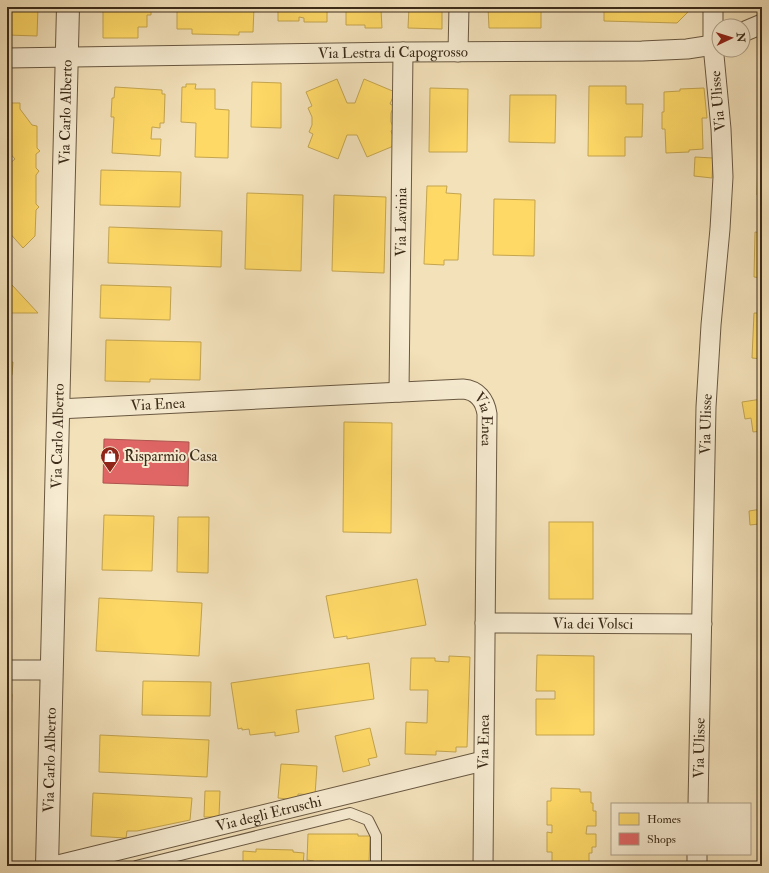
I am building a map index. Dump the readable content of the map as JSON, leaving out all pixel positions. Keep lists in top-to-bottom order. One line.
{"streets":{"street":["Via Lestra di Capogrosso","Via Ulisse","Via Carlo Alberto","Via Lavinia","Via Enea","Via dei Volsci","Via degli Etruschi"]},"crossings":[["Via Lestra di Capogrosso","Via Carlo Alberto"],["Via Lestra di Capogrosso","Via Lavinia"],["Via Ulisse","Via dei Volsci"],["Via Carlo Alberto","Via Enea"],["Via Lavinia","Via Enea"],["Via Enea","Via dei Volsci"],["Via Enea","Via degli Etruschi"]],"places":{"shop":["Risparmio Casa"]},"legend":["Homes","Shops"],"north":"right"}
